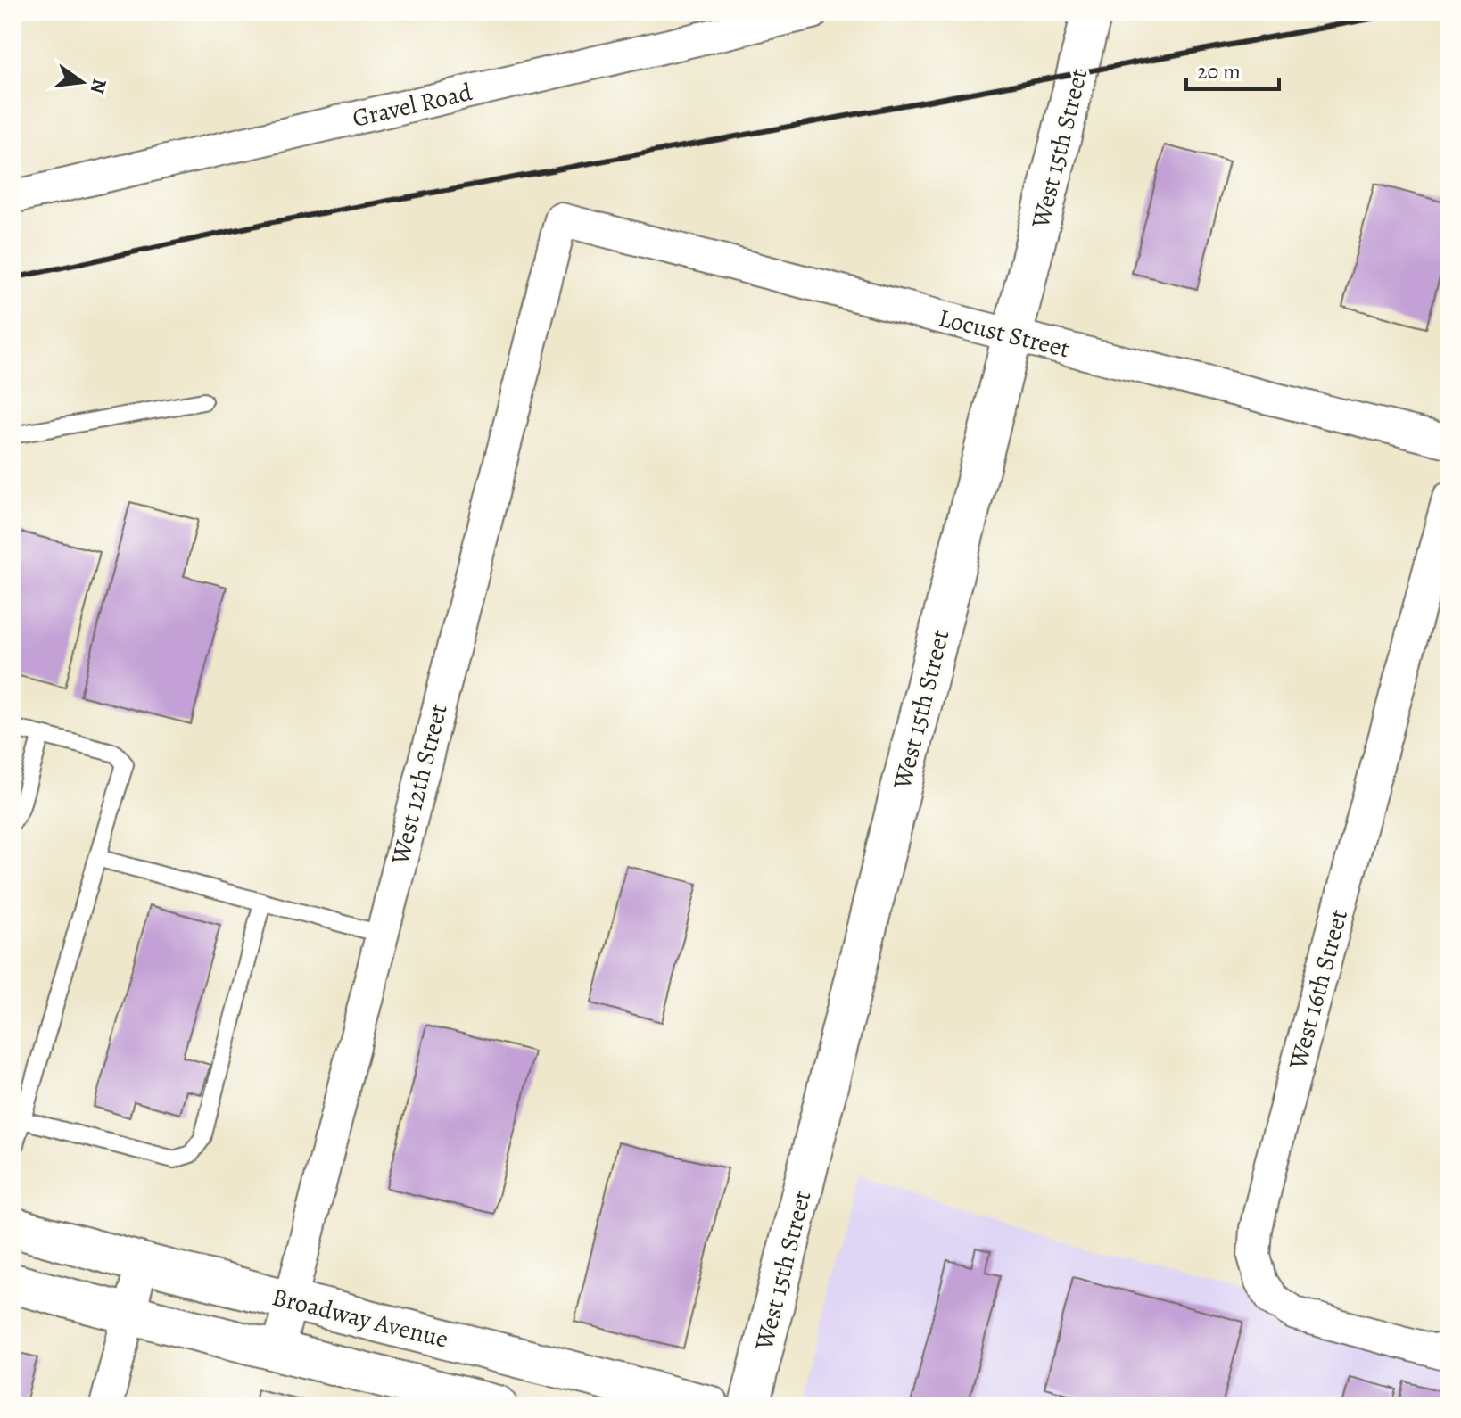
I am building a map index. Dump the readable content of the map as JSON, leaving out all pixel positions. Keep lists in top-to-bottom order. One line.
{"streets":{"main road":["West 15th Street","Broadway Avenue"],"street":["Gravel Road","Locust Street","West 12th Street","West 16th Street"]},"crossings":[["West 15th Street","Locust Street"],["Locust Street","West 12th Street"],["West 12th Street","Broadway Avenue"]],"scale_bar":"20 m","north":"right"}
